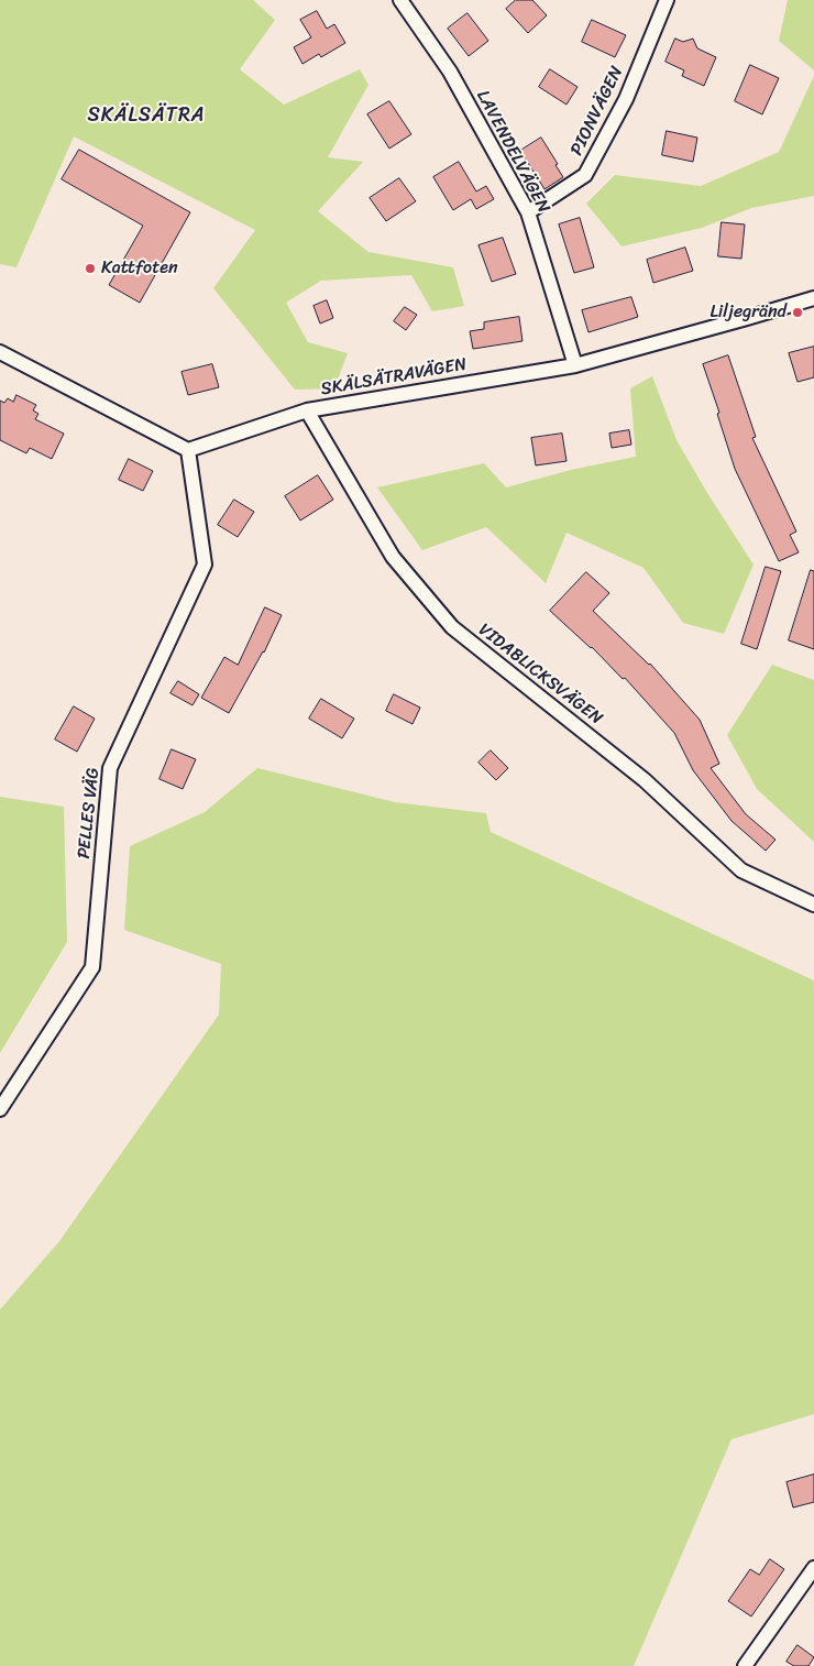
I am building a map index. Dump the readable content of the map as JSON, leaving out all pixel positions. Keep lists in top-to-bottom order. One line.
{"streets":{"street":["PIONVÄGEN","LAVENDELVÄGEN","SKÄLSÄTRAVÄGEN","VIDABLICKSVÄGEN","PELLES VÄG"]},"crossings":[["PIONVÄGEN","LAVENDELVÄGEN"],["LAVENDELVÄGEN","SKÄLSÄTRAVÄGEN"],["SKÄLSÄTRAVÄGEN","VIDABLICKSVÄGEN"],["SKÄLSÄTRAVÄGEN","PELLES VÄG"]],"districts":["SKÄLSÄTRA"],"places":["Kattfoten","Liljegränd"]}
